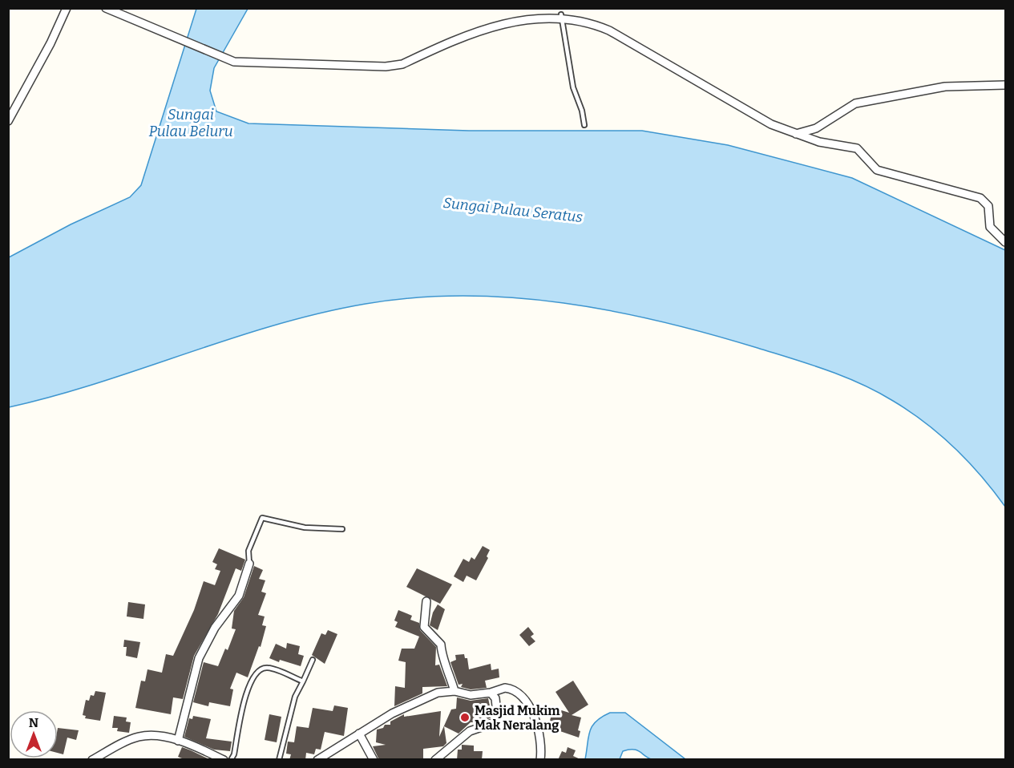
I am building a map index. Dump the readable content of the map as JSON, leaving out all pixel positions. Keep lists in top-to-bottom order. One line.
{"water":["Sungai Pulau Beluru","Sungai Pulau Seratus"],"places":["Masjid Mukim Mak Neralang"],"north":"top"}
